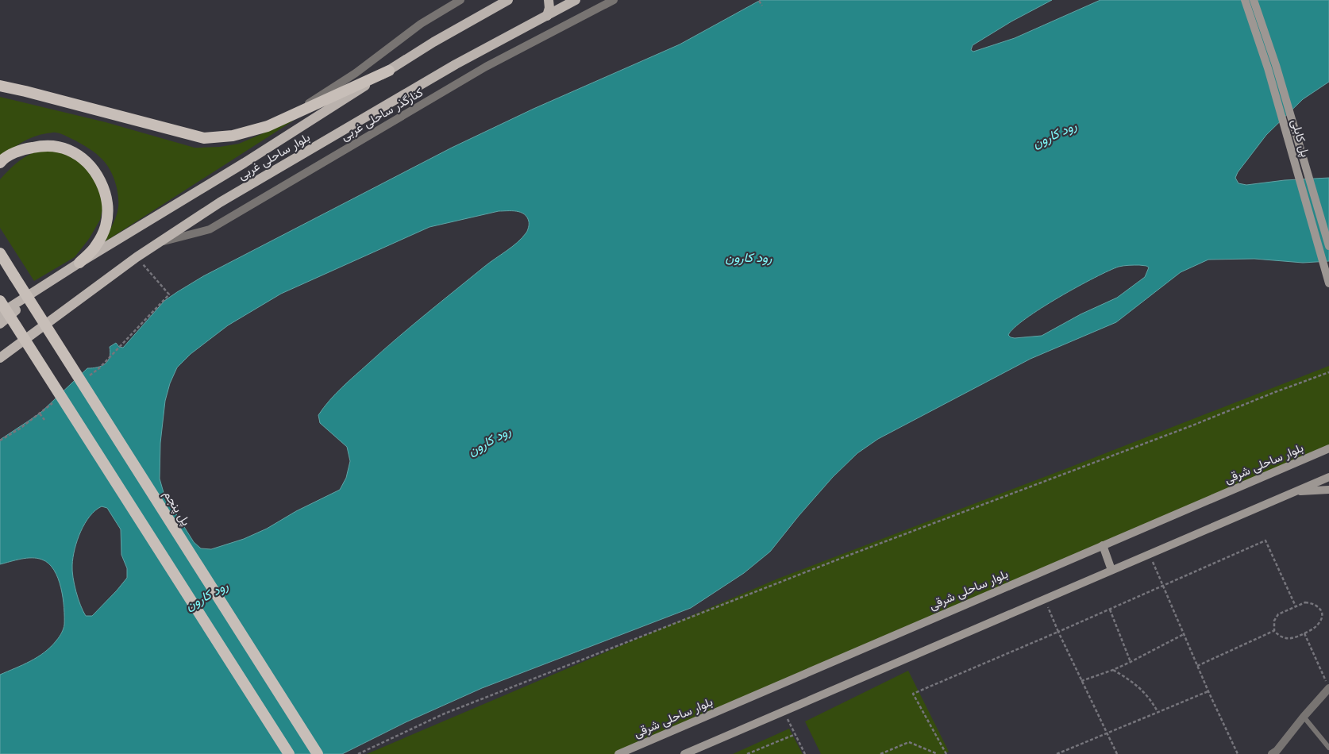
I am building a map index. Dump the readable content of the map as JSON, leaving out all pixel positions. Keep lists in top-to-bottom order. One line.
{"streets":{"highway":["پل پنجم"],"main road":["پل کابلی","بلوار ساحلی غربی","بلوار ساحلی شرقی"],"street":["کنارگذر ساحلی غربی"]},"crossings":[["کنارگذر ساحلی غربی","بلوار ساحلی غربی"]],"water":["رود کارون"]}
